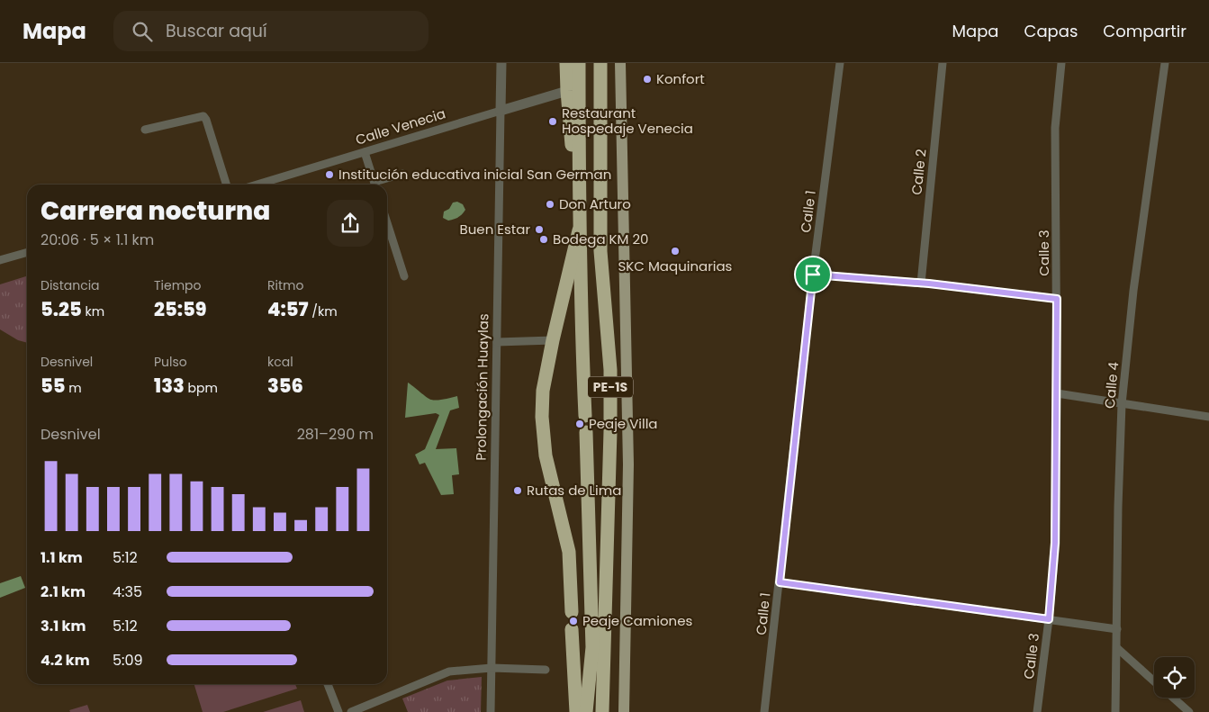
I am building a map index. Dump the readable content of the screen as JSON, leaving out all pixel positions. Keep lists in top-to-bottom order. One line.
{"streets":{"highway":["PE-1S"],"street":["Calle Venecia","Calle 2","Calle 1","Calle 3","Calle 4","Prolongación Huaylas"]},"crossings":[["Calle Venecia","Prolongación Huaylas"]],"places":["Konfort","Restaurant Hospedaje Venecia","Institución educativa inicial San German","Don Arturo","Buen Estar","Bodega KM 20","SKC Maquinarias","Peaje Villa","Rutas de Lima","Peaje Camiones"],"page":{"header":"Mapa","search":"Buscar aquí","nav":["Mapa","Capas","Compartir"],"heading":["Carrera nocturna","20:06 · 5 × 1.1 km"],"stats":[["Distancia","5.25 km"],["Tiempo","25:59"],["Ritmo","4:57 /km"],["Desnivel","55 m"],["Pulso","133 bpm"],["kcal","356"]],"chart":["Desnivel","281–290 m"],"list":[{"name":"1.1 km","note":"5:12"},{"name":"2.1 km","note":"4:35"},{"name":"3.1 km","note":"5:12"},{"name":"4.2 km","note":"5:09"}]}}
